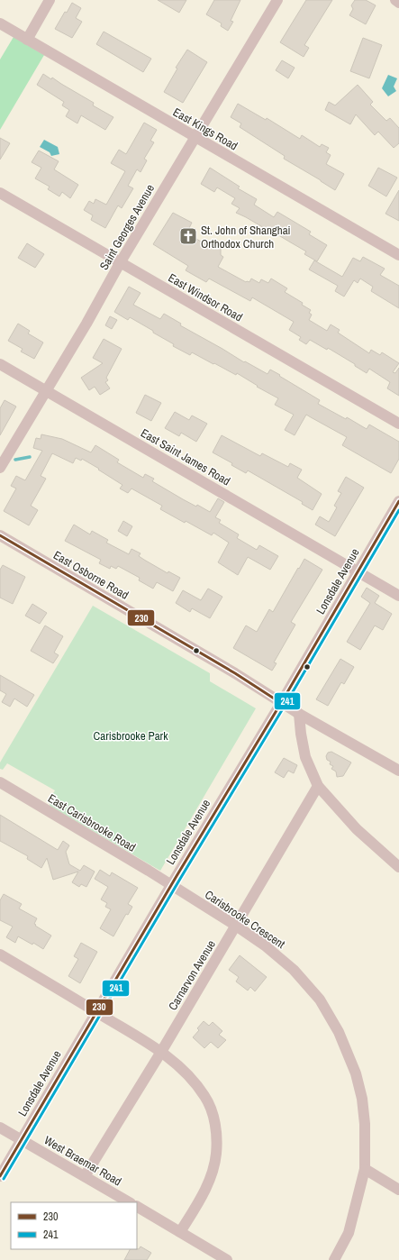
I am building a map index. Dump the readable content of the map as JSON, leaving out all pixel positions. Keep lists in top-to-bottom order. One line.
{"streets":{"street":["East Kings Road","Saint Georges Avenue","East Windsor Road","East Saint James Road","East Osborne Road","Lonsdale Avenue","East Carisbrooke Road","Carisbrooke Crescent","Carnarvon Avenue","West Braemar Road"]},"crossings":[["East Kings Road","Saint Georges Avenue"],["Saint Georges Avenue","East Windsor Road"],["Saint Georges Avenue","East Saint James Road"],["East Saint James Road","Lonsdale Avenue"],["East Osborne Road","Lonsdale Avenue"],["Lonsdale Avenue","East Carisbrooke Road"],["Lonsdale Avenue","Carisbrooke Crescent"],["Lonsdale Avenue","West Braemar Road"],["East Carisbrooke Road","Carisbrooke Crescent"],["Carisbrooke Crescent","Carnarvon Avenue"],["Carnarvon Avenue","West Braemar Road"]],"parks":["Carisbrooke Park"],"places":{"church":["St. John of Shanghai Orthodox Church"]},"lines":["transit line 230","transit line 241"],"legend":["230","241"]}
